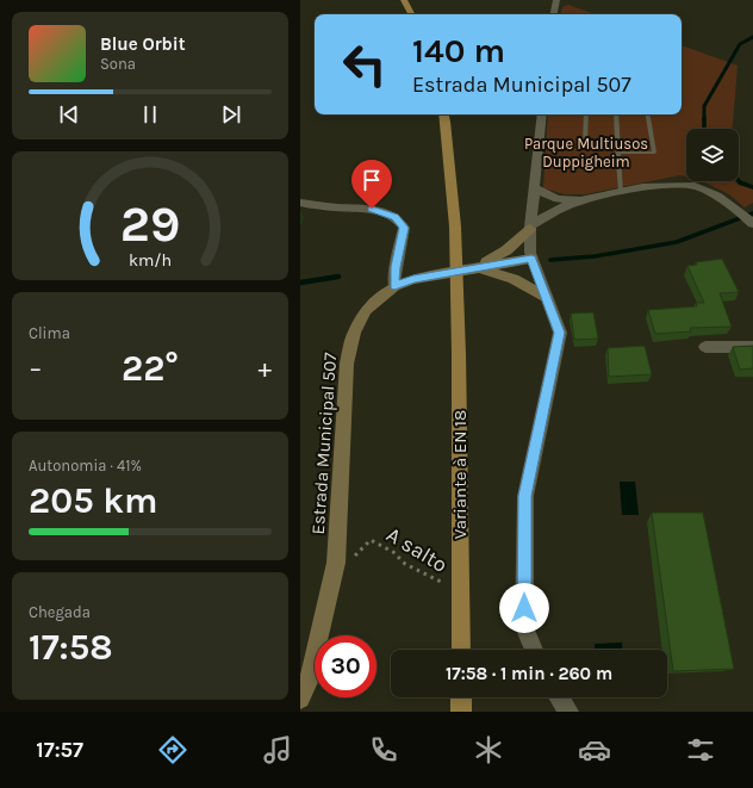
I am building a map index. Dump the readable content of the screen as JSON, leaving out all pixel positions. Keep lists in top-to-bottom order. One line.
{"streets":{"main road":["Variante à EN 18"],"street":["Estrada Municipal 507"],"path":["A salto"]},"crossings":[["Estrada Municipal 507","A salto"],["Variante à EN 18","A salto"]],"parks":["Parque Multiusos Duppigheim"],"page":{"turn":["140 m","Estrada Municipal 507"],"song":["Blue Orbit","Sona"],"tile":["Clima",["Autonomia · 41%","205 km"],["Chegada","17:58"]],"heat":["−","22°","+"],"limit":"30","trip":"17:58 · 1 min · 260 m","tabs":"17:57","gauge":["29","km/h"]}}
